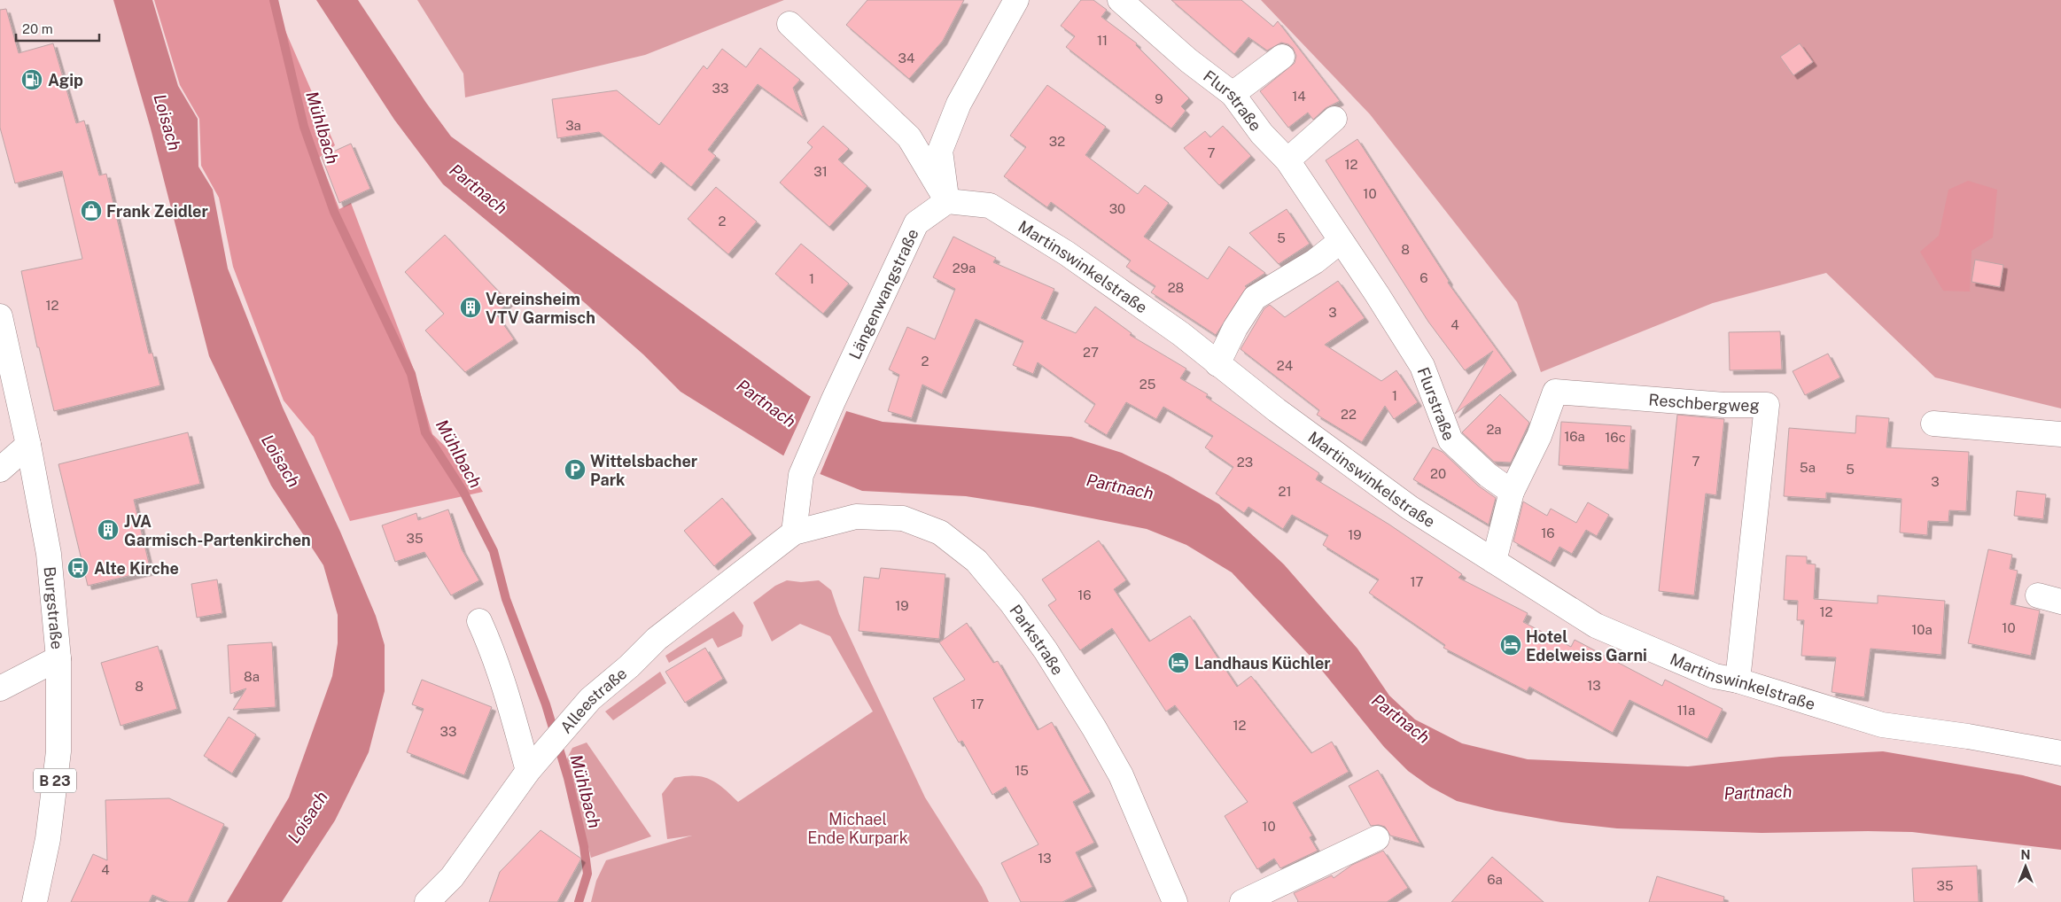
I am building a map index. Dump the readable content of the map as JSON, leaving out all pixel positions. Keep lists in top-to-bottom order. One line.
{"streets":{"street":["Flurstraße","Martinswinkelstraße","Längenwangstraße","Reschbergweg","Burgstraße","Parkstraße","Alleestraße","B 23"]},"crossings":[["Flurstraße","Reschbergweg"],["Martinswinkelstraße","Längenwangstraße"],["Martinswinkelstraße","Reschbergweg"],["Längenwangstraße","Parkstraße"],["Längenwangstraße","Alleestraße"],["Parkstraße","Alleestraße"]],"water":["Loisach","Mühlbach","Partnach"],"parks":["Michael Ende Kurpark"],"places":{"fuel station":["Agip"],"shop":["Frank Zeidler"],"building":["Vereinsheim VTV Garmisch","JVA Garmisch-Partenkirchen"],"parking":["Wittelsbacher Park"],"bus stop":["Alte Kirche"],"hotel":["Hotel Edelweiss Garni","Landhaus Küchler"]},"house_numbers":["11","34","33","14","9","3a","32","7","12","31","10","30","2","5","8","29a","6","1","28","12","3","4","27","2","24","25","1","22","2a","16a","16c","7","23","5a","5","20","3","21","16","19","35","17","16","19","12","10","10a","8a","13","8","17","11a","12","33","15","10","13","4","6a","35"],"scale_bar":"20 m","north":"top"}
